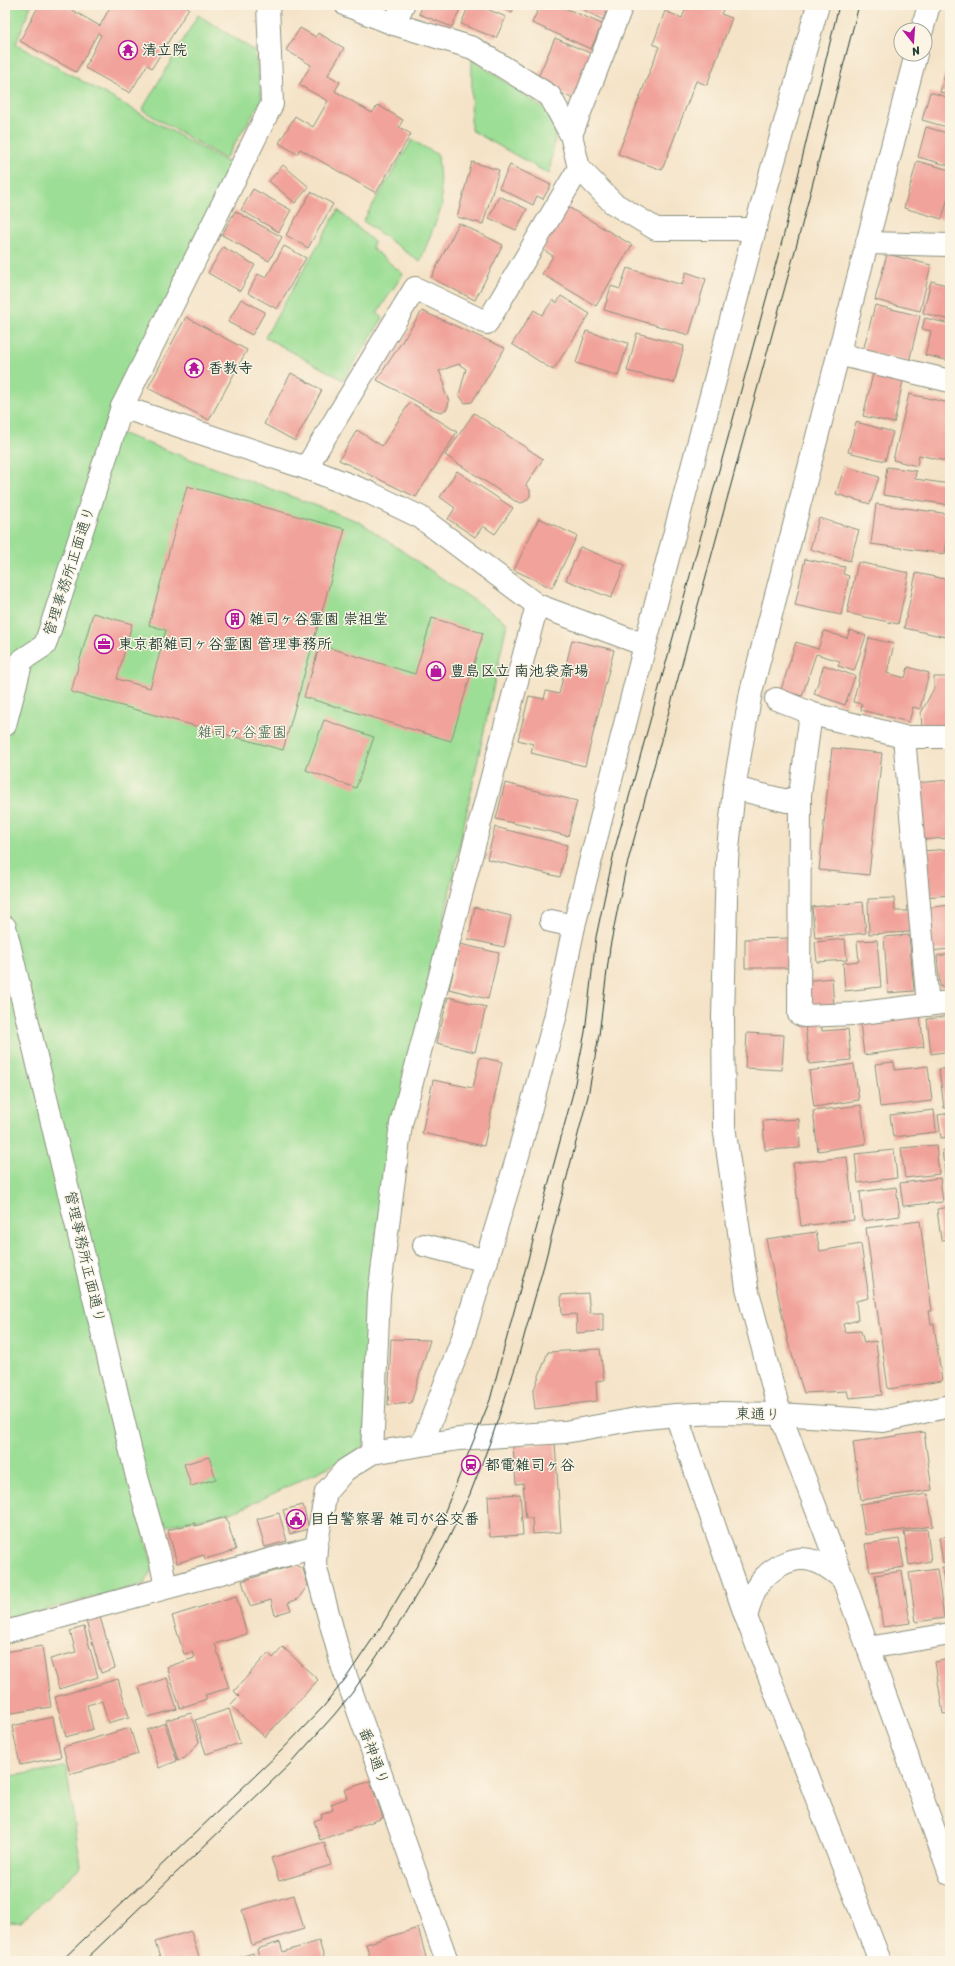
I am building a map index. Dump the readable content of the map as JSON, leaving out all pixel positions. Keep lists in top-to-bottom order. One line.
{"streets":{"street":["管理事務所正面通り","東通り","番神通り"]},"crossings":[["東通り","番神通り"]],"parks":["雑司ヶ谷霊園"],"places":{"temple":["清立院","香教寺"],"building":["雑司ヶ谷霊園 崇祖堂"],"office":["東京都雑司ヶ谷霊園 管理事務所"],"shop":["豊島区立 南池袋斎場"],"station":["都電雑司ヶ谷"],"public building":["目白警察署 雑司が谷交番"]},"north":"bottom"}
